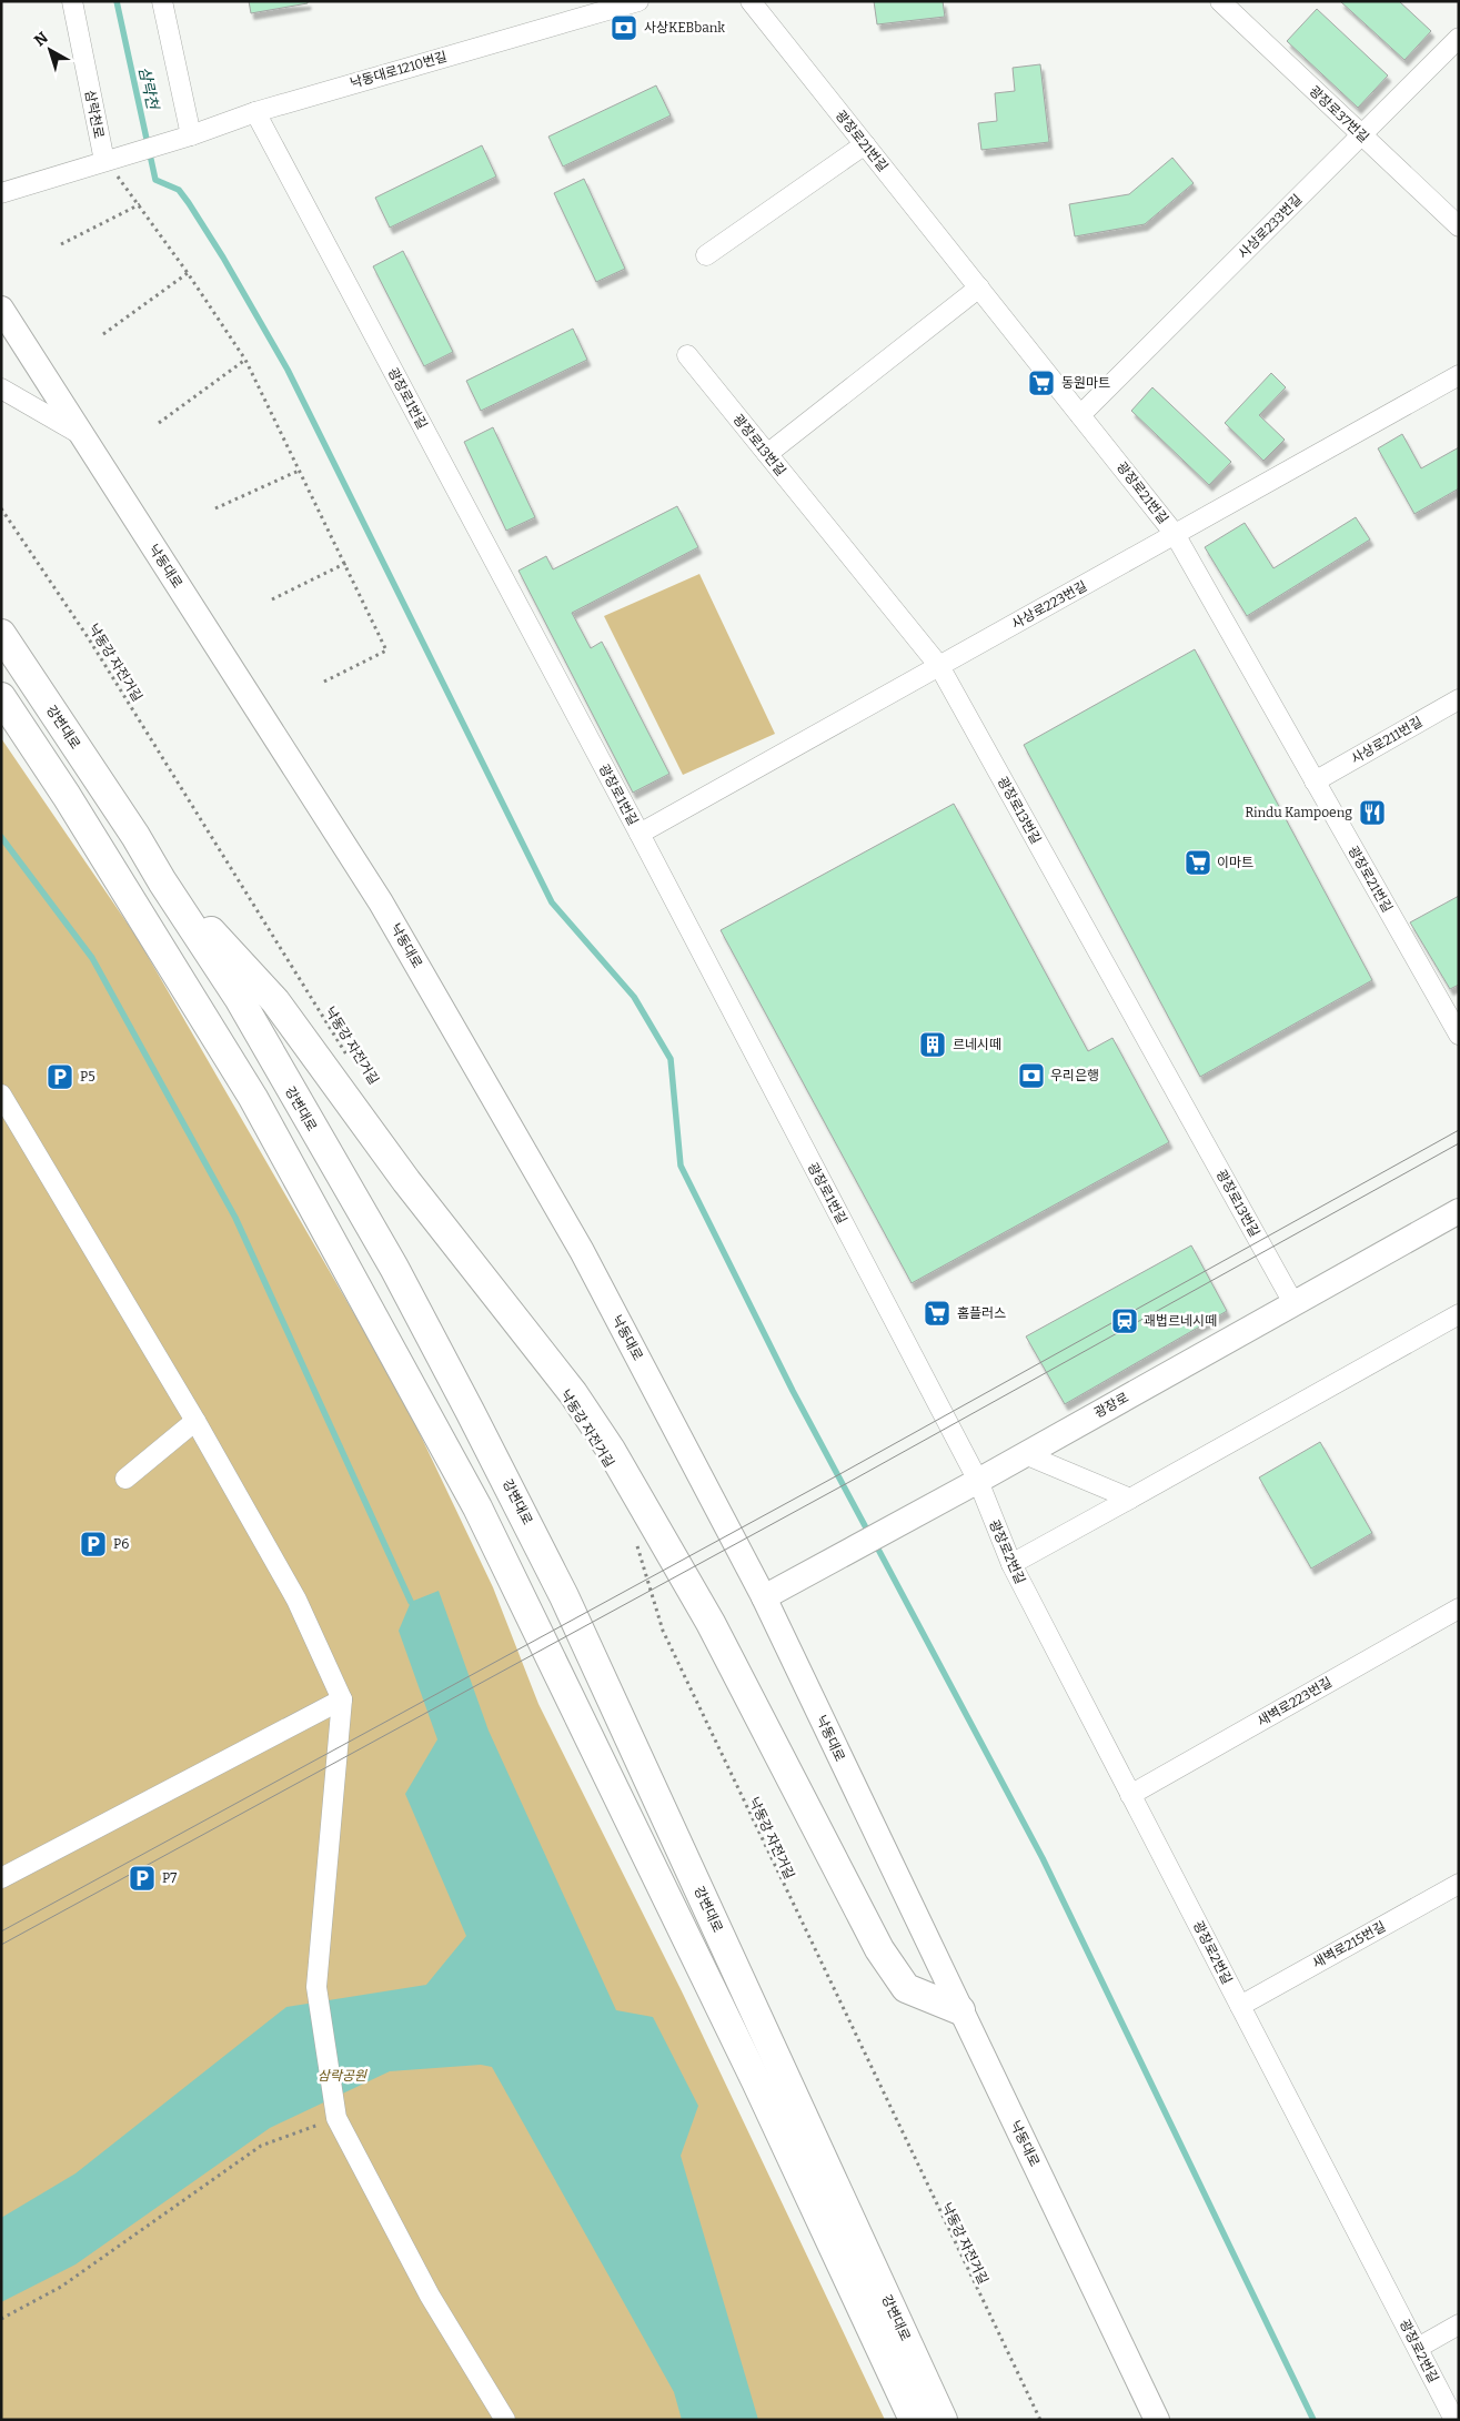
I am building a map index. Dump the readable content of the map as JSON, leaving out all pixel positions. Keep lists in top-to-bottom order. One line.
{"streets":{"highway":["강변대로"],"main road":["낙동대로","광장로"],"street":["낙동대로1210번길","삼락천로","광장로37번길","광장로21번길","사상로233번길","광장로1번길","광장로13번길","사상로223번길","사상로211번길","광장로2번길","새벽로223번길","새벽로215번길"],"path":["낙동강 자전거길"]},"crossings":[["낙동대로1210번길","삼락천로"],["낙동대로1210번길","광장로1번길"],["광장로37번길","사상로233번길"],["광장로21번길","사상로233번길"],["광장로21번길","사상로223번길"],["광장로21번길","사상로211번길"],["광장로1번길","사상로223번길"],["광장로1번길","광장로"],["광장로1번길","광장로2번길"],["광장로13번길","사상로223번길"],["광장로13번길","광장로"],["낙동대로","광장로"],["광장로","광장로2번길"],["광장로2번길","새벽로223번길"],["광장로2번길","새벽로215번길"]],"water":["삼락천"],"parks":["삼락공원"],"places":{"bank":["사상KEBbank","우리은행"],"supermarket":["동원마트","이마트","홈플러스"],"restaurant":["Rindu Kampoeng"],"building":["르네시떼"],"parking":["P5","P6","P7"],"station":["괘법르네시떼"]},"north":"top left"}
